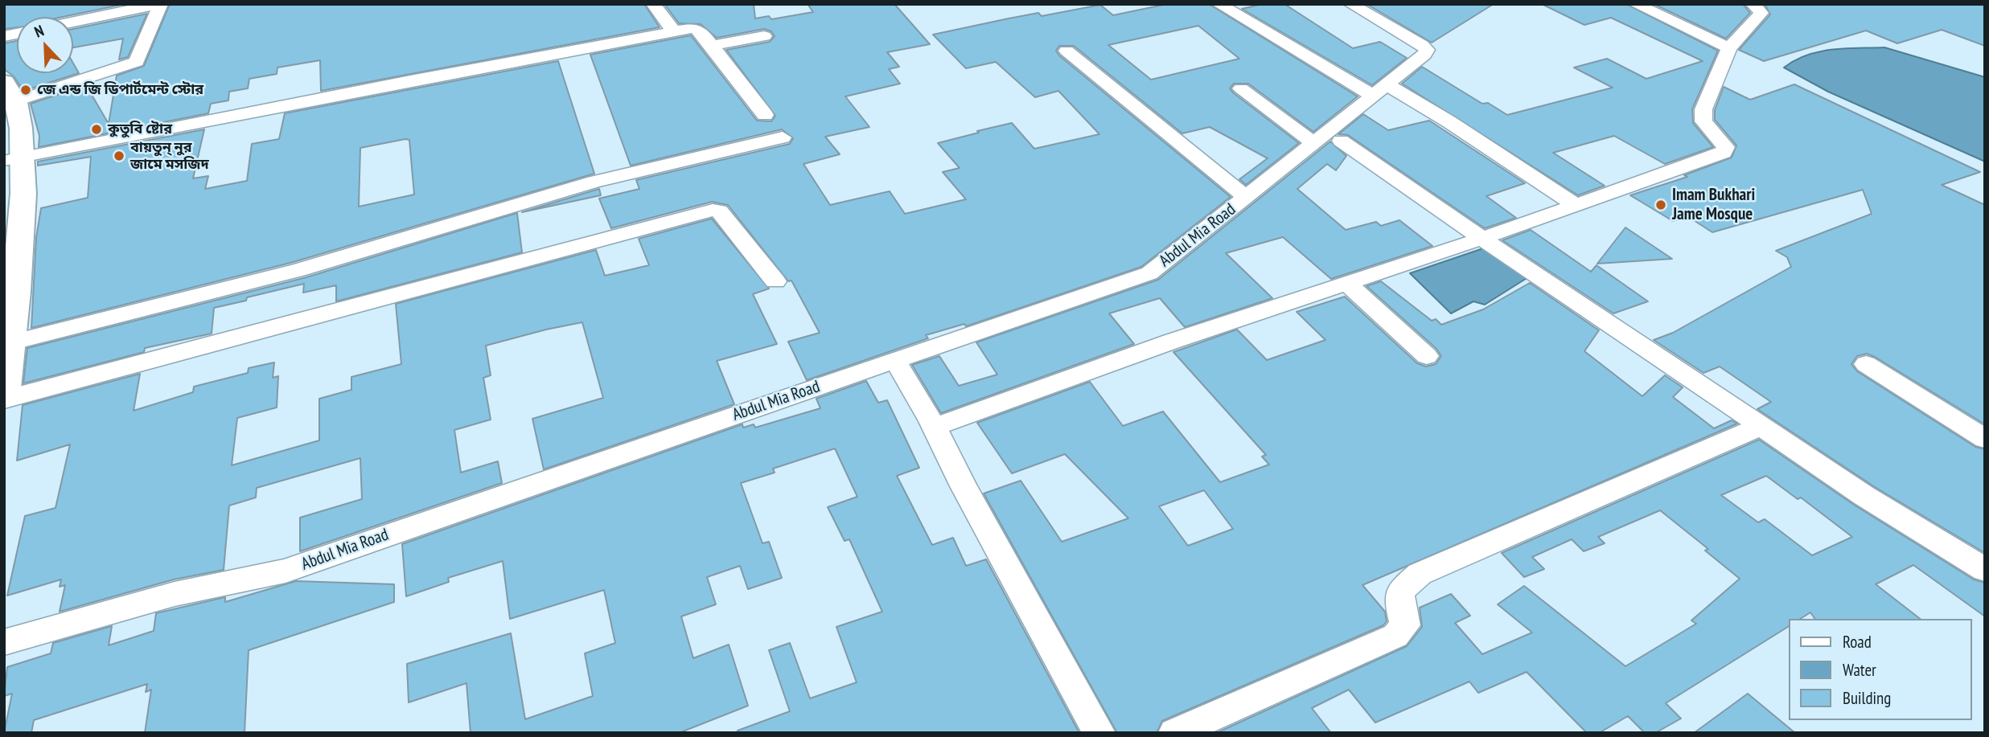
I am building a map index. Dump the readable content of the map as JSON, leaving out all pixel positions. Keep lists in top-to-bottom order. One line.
{"streets":{"street":["Abdul Mia Road"]},"places":["জে এন্ড জি ডিপার্টমেন্ট স্টোর","কুতুবি ষ্টোর","বায়তুন্ নুর জামে মসজিদ","Imam Bukhari Jame Mosque"],"legend":["Road","Water","Building"],"north":"top left"}
